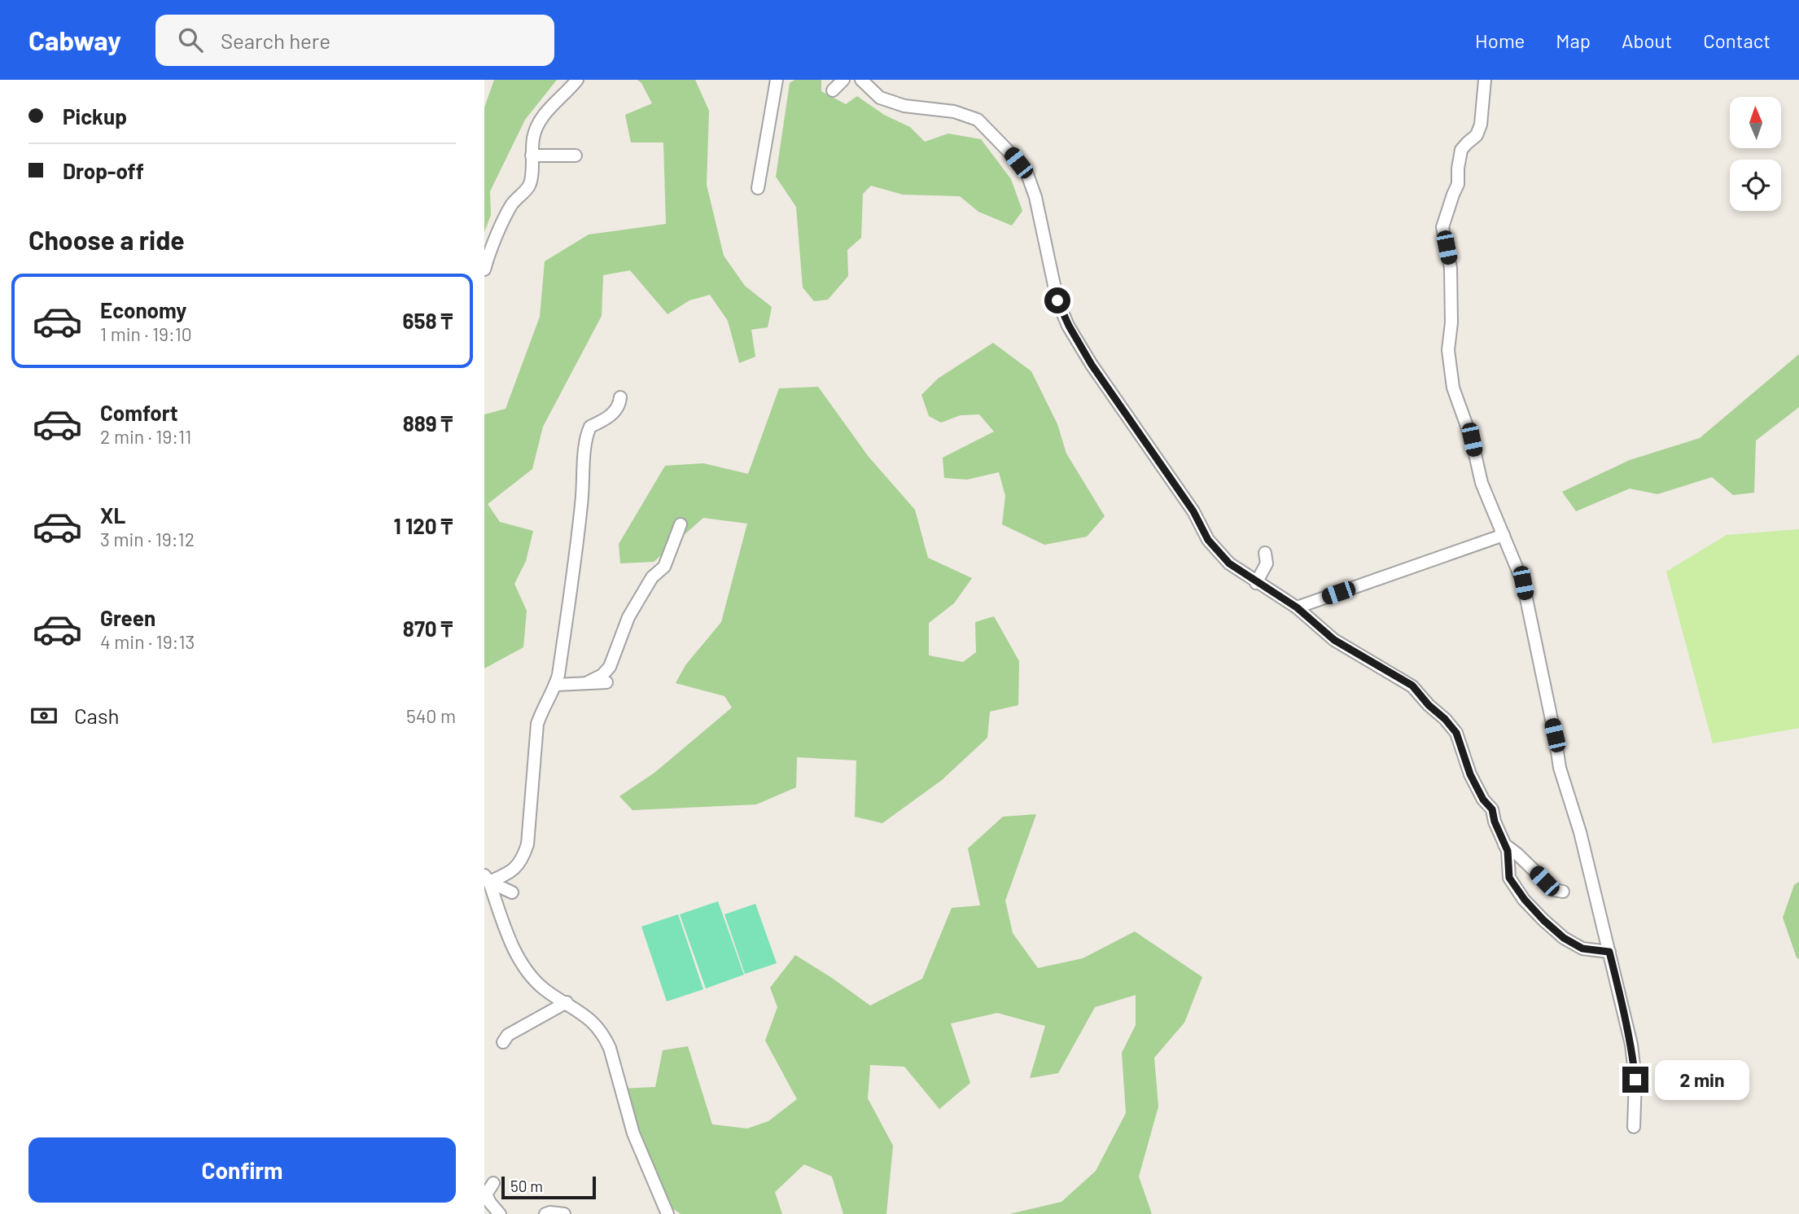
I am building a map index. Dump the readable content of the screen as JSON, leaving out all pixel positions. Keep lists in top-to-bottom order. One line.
{"scale_bar":"50 m","north":"top","page":{"header":"Cabway","search":"Search here","nav":["Home","Map","About","Contact"],"banner":["Pickup","Drop-off"],"heading":"Choose a ride","list":[{"name":"Economy","note":"1 min · 19:10","value":"658 ₸"},{"name":"Comfort","note":"2 min · 19:11","value":"889 ₸"},{"name":"XL","note":"3 min · 19:12","value":"1 120 ₸"},{"name":"Green","note":"4 min · 19:13","value":"870 ₸"}],"pay":["Cash","540 m"],"bubble":"2 min","buttons":"Confirm","scale":"50 m"}}
